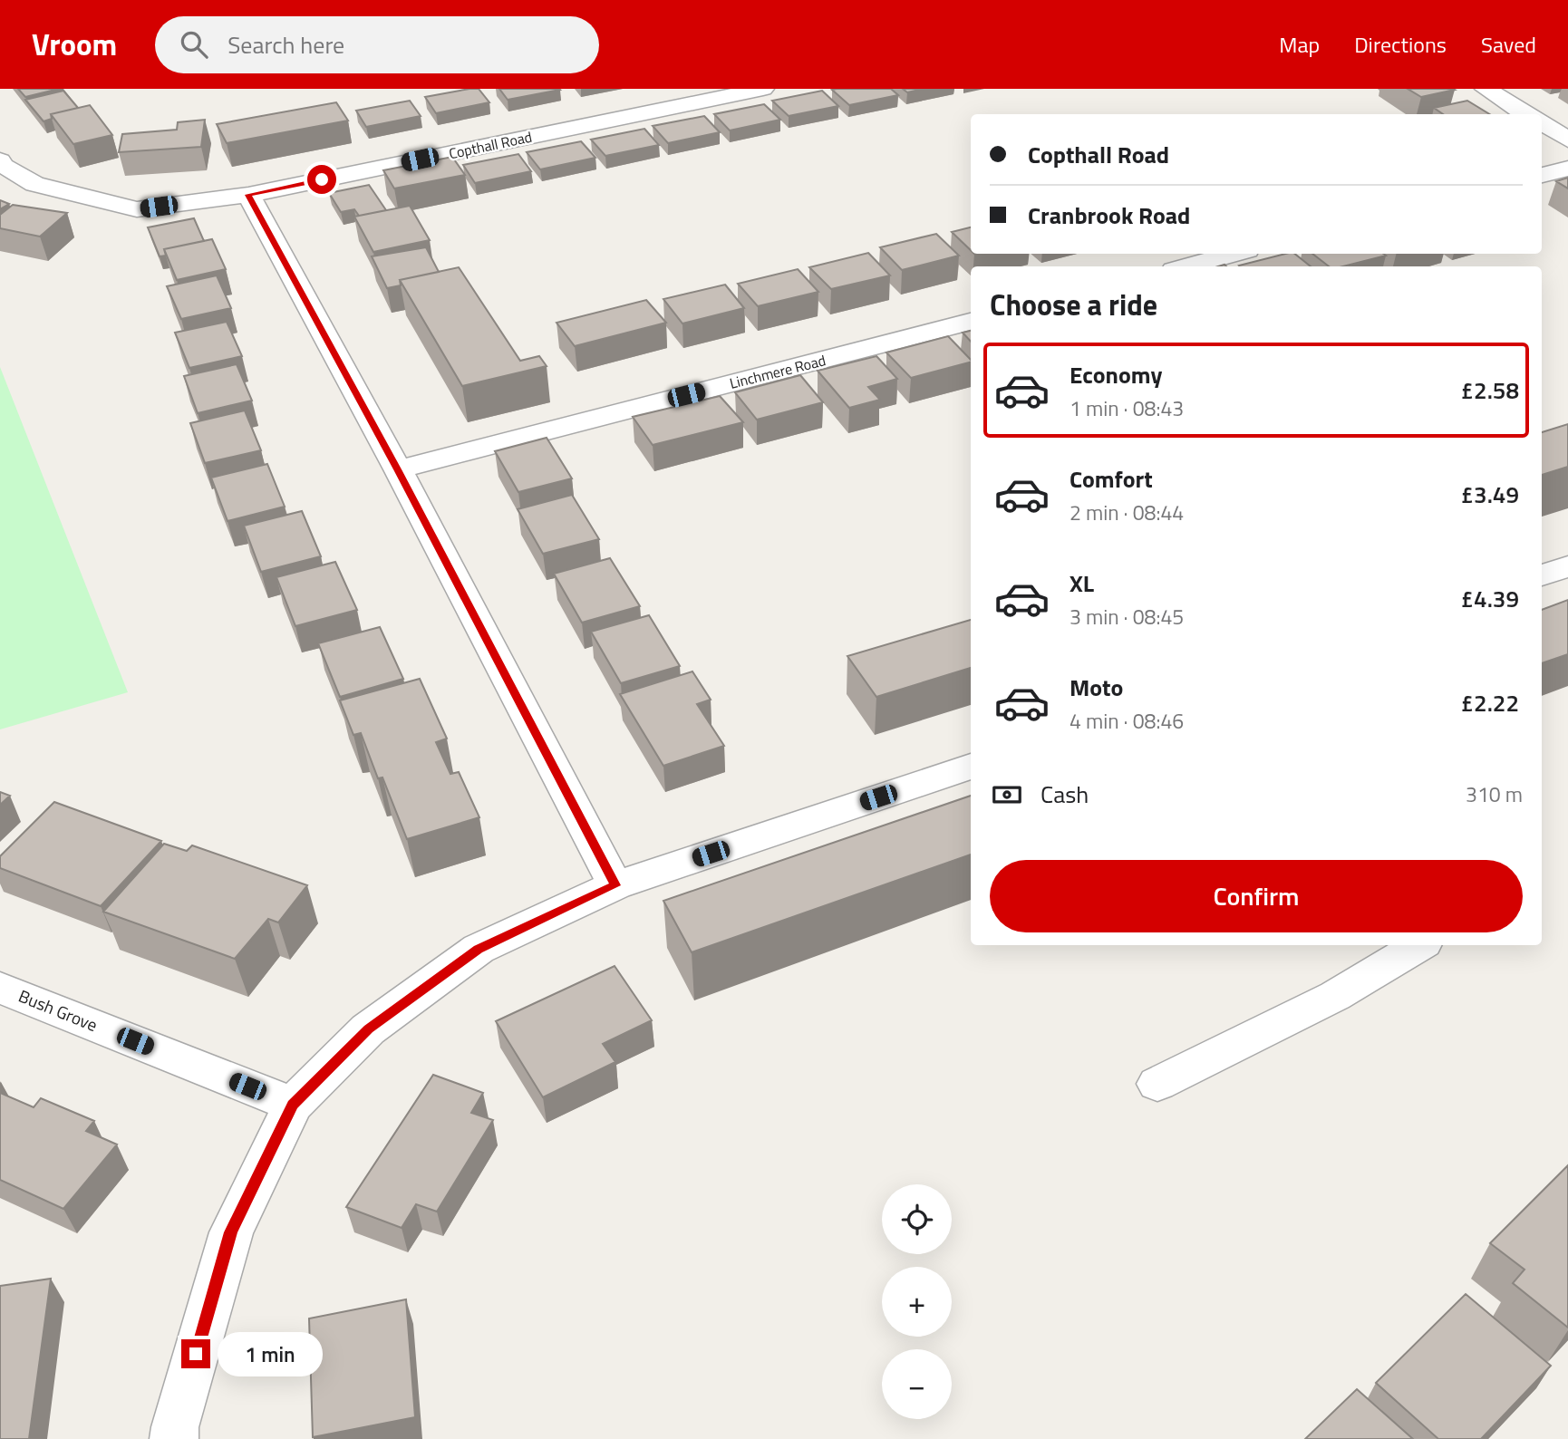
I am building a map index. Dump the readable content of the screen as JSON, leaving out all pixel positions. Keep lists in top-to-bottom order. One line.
{"streets":{"street":["Copthall Road","Linchmere Road","Bush Grove"]},"page":{"header":"Vroom","search":"Search here","nav":["Map","Directions","Saved"],"banner":["Copthall Road","Cranbrook Road"],"heading":"Choose a ride","list":[{"name":"Economy","note":"1 min · 08:43","value":"£2.58"},{"name":"Comfort","note":"2 min · 08:44","value":"£3.49"},{"name":"XL","note":"3 min · 08:45","value":"£4.39"},{"name":"Moto","note":"4 min · 08:46","value":"£2.22"}],"pay":["Cash","310 m"],"buttons":"Confirm","map_buttons":["+","−"],"bubble":"1 min"}}
